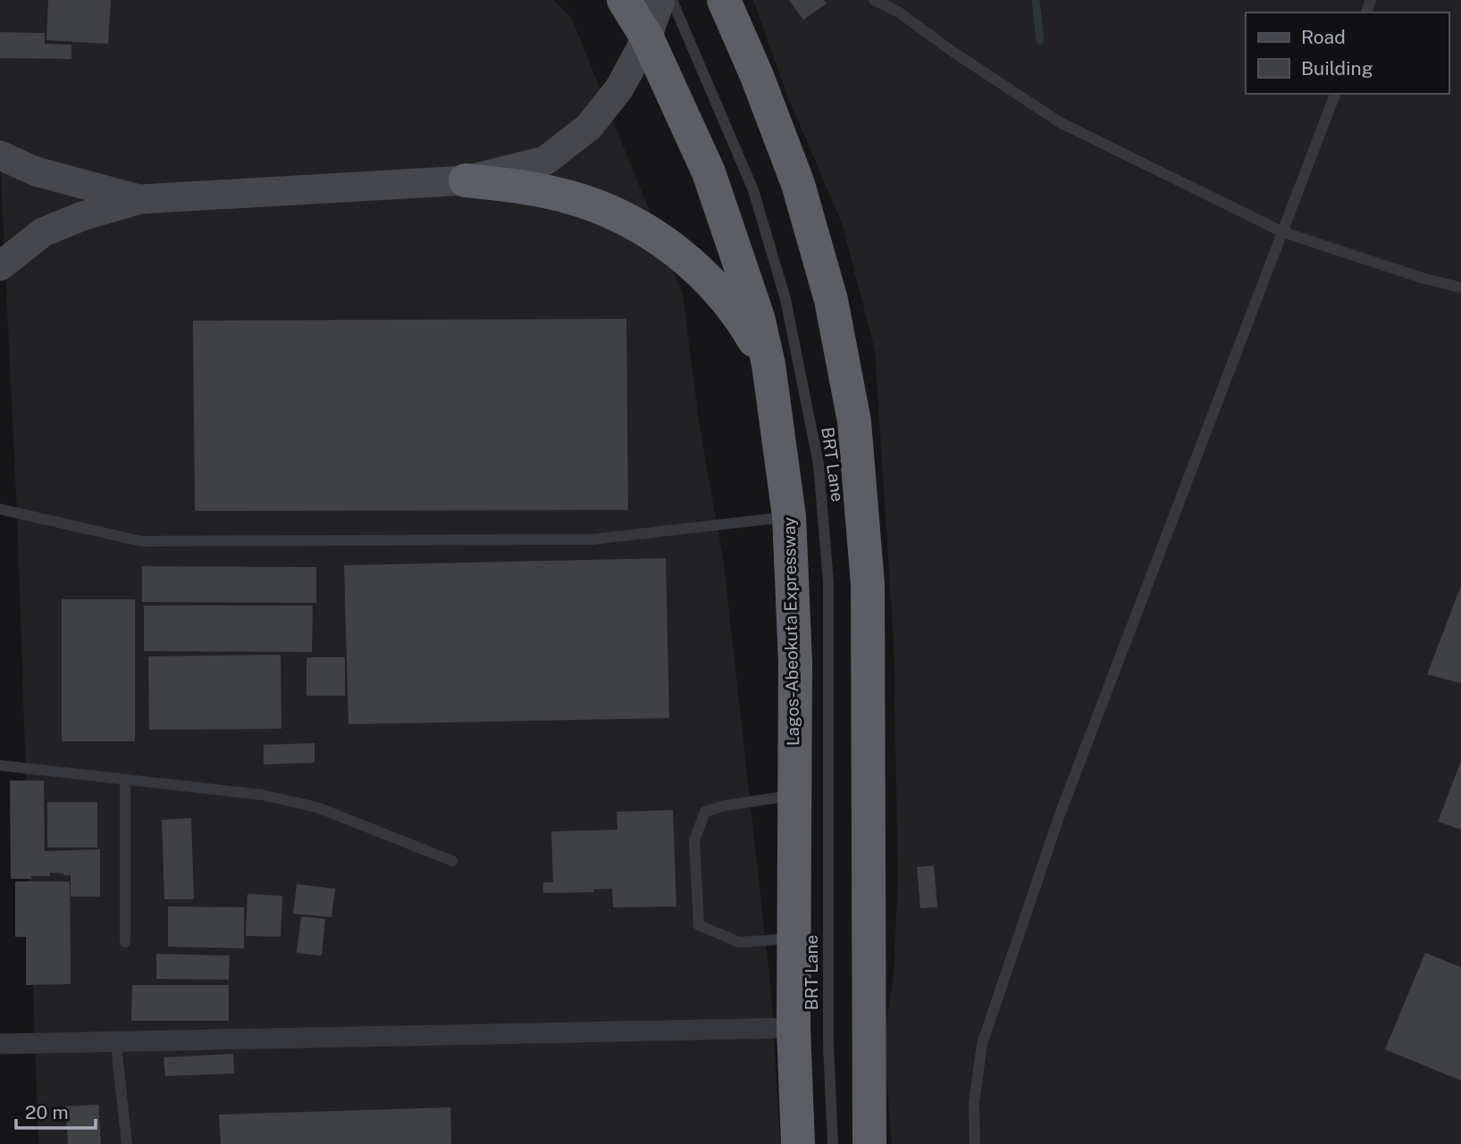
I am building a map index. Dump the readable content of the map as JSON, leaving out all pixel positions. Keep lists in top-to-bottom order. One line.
{"streets":{"highway":["Lagos-Abeokuta Expressway"],"lane":["BRT Lane"]},"legend":["Road","Building"],"scale_bar":"20 m"}
